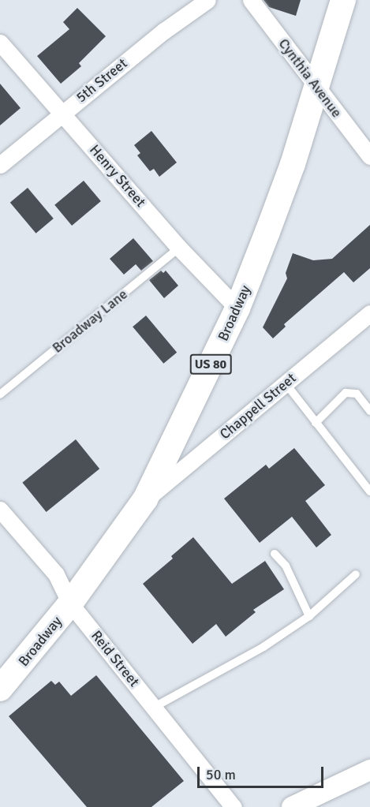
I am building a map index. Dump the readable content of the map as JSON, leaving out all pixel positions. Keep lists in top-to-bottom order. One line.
{"streets":{"main road":["Broadway","US 80"],"street":["Cynthia Avenue","5th Street","Henry Street","Chappell Street","Reid Street"],"lane":["Broadway Lane"]},"crossings":[["Cynthia Avenue","Broadway"],["5th Street","Henry Street"],["Henry Street","Broadway"],["Henry Street","Broadway Lane"],["Broadway","Chappell Street"],["Broadway","Reid Street"]],"scale_bar":"50 m"}
